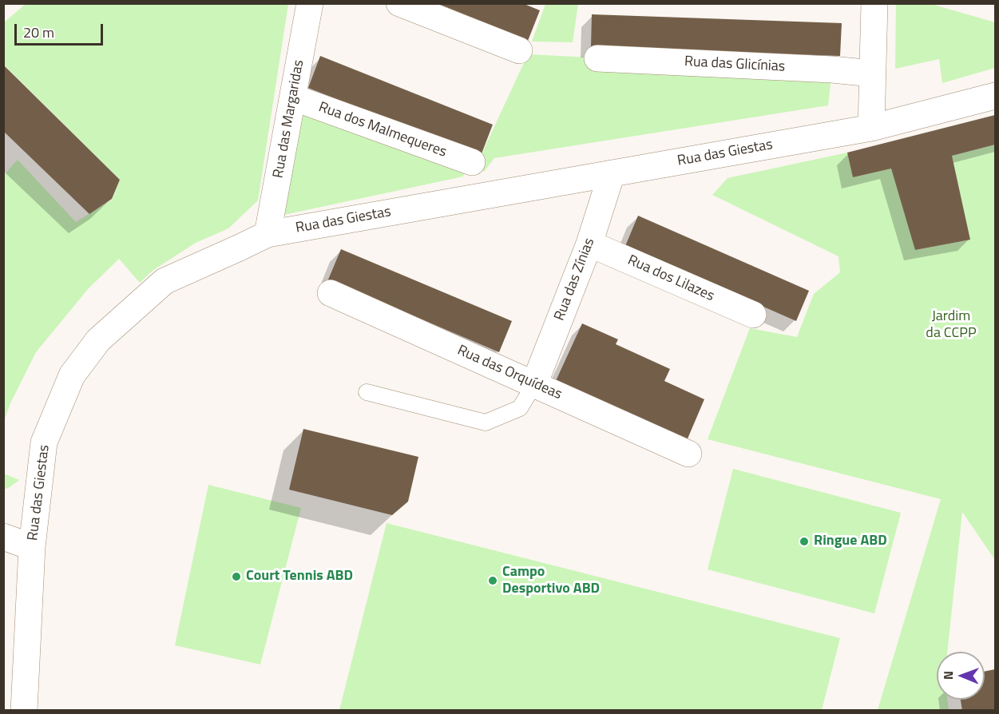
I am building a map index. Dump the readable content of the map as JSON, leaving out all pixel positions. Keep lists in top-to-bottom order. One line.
{"streets":{"street":["Rua das Glicínias","Rua das Margaridas","Rua dos Malmequeres","Rua das Giestas","Rua dos Lilazes","Rua das Zínias","Rua das Orquídeas"]},"crossings":[["Rua das Margaridas","Rua dos Malmequeres"],["Rua das Margaridas","Rua das Giestas"],["Rua das Giestas","Rua das Zínias"],["Rua dos Lilazes","Rua das Zínias"],["Rua das Zínias","Rua das Orquídeas"]],"parks":["Jardim da CCPP"],"places":["Ringue ABD","Court Tennis ABD","Campo Desportivo ABD"],"scale_bar":"20 m","north":"left"}
